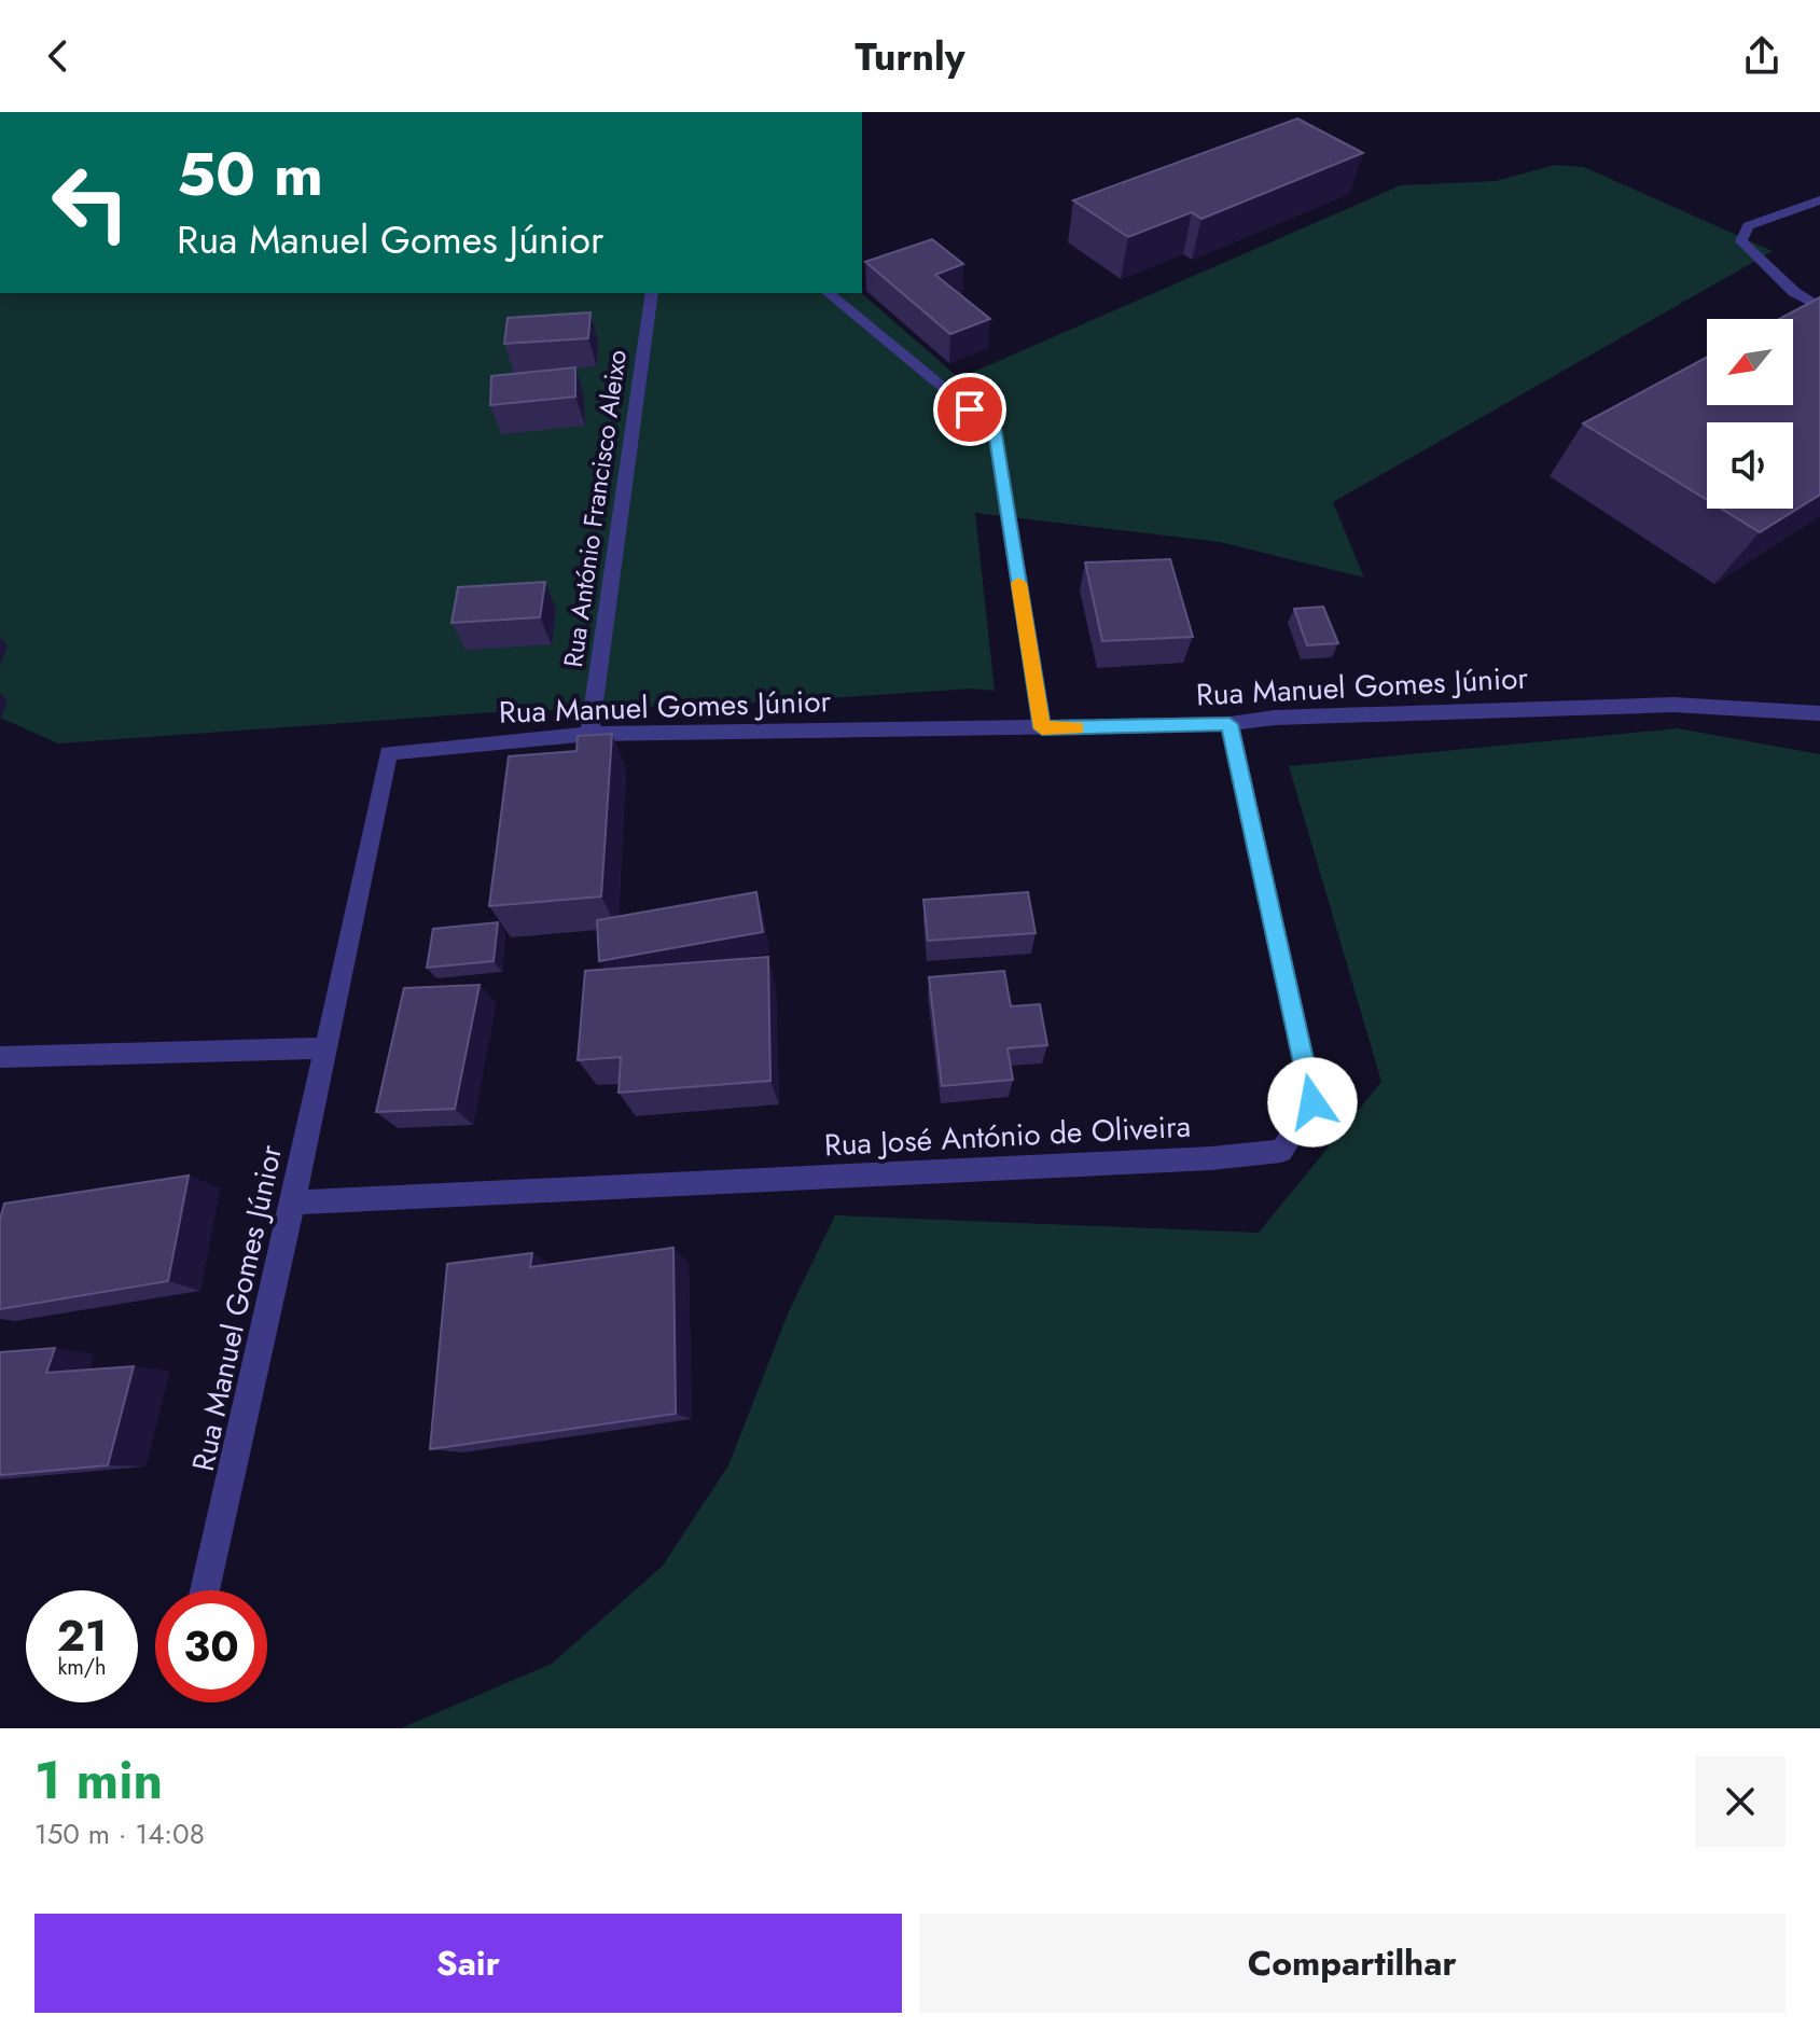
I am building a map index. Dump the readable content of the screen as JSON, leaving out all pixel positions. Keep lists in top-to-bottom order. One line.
{"streets":{"street":["Rua António Francisco Aleixo","Rua Manuel Gomes Júnior","Rua José António de Oliveira"]},"crossings":[["Rua António Francisco Aleixo","Rua Manuel Gomes Júnior"],["Rua Manuel Gomes Júnior","Rua José António de Oliveira"]],"north":"bottom left","page":{"header":"Turnly","turn":["50 m","Rua Manuel Gomes Júnior"],"speed":"21 km/h","limit":"30","heading":["1 min","150 m · 14:08"],"buttons":["Sair","Compartilhar"]}}
